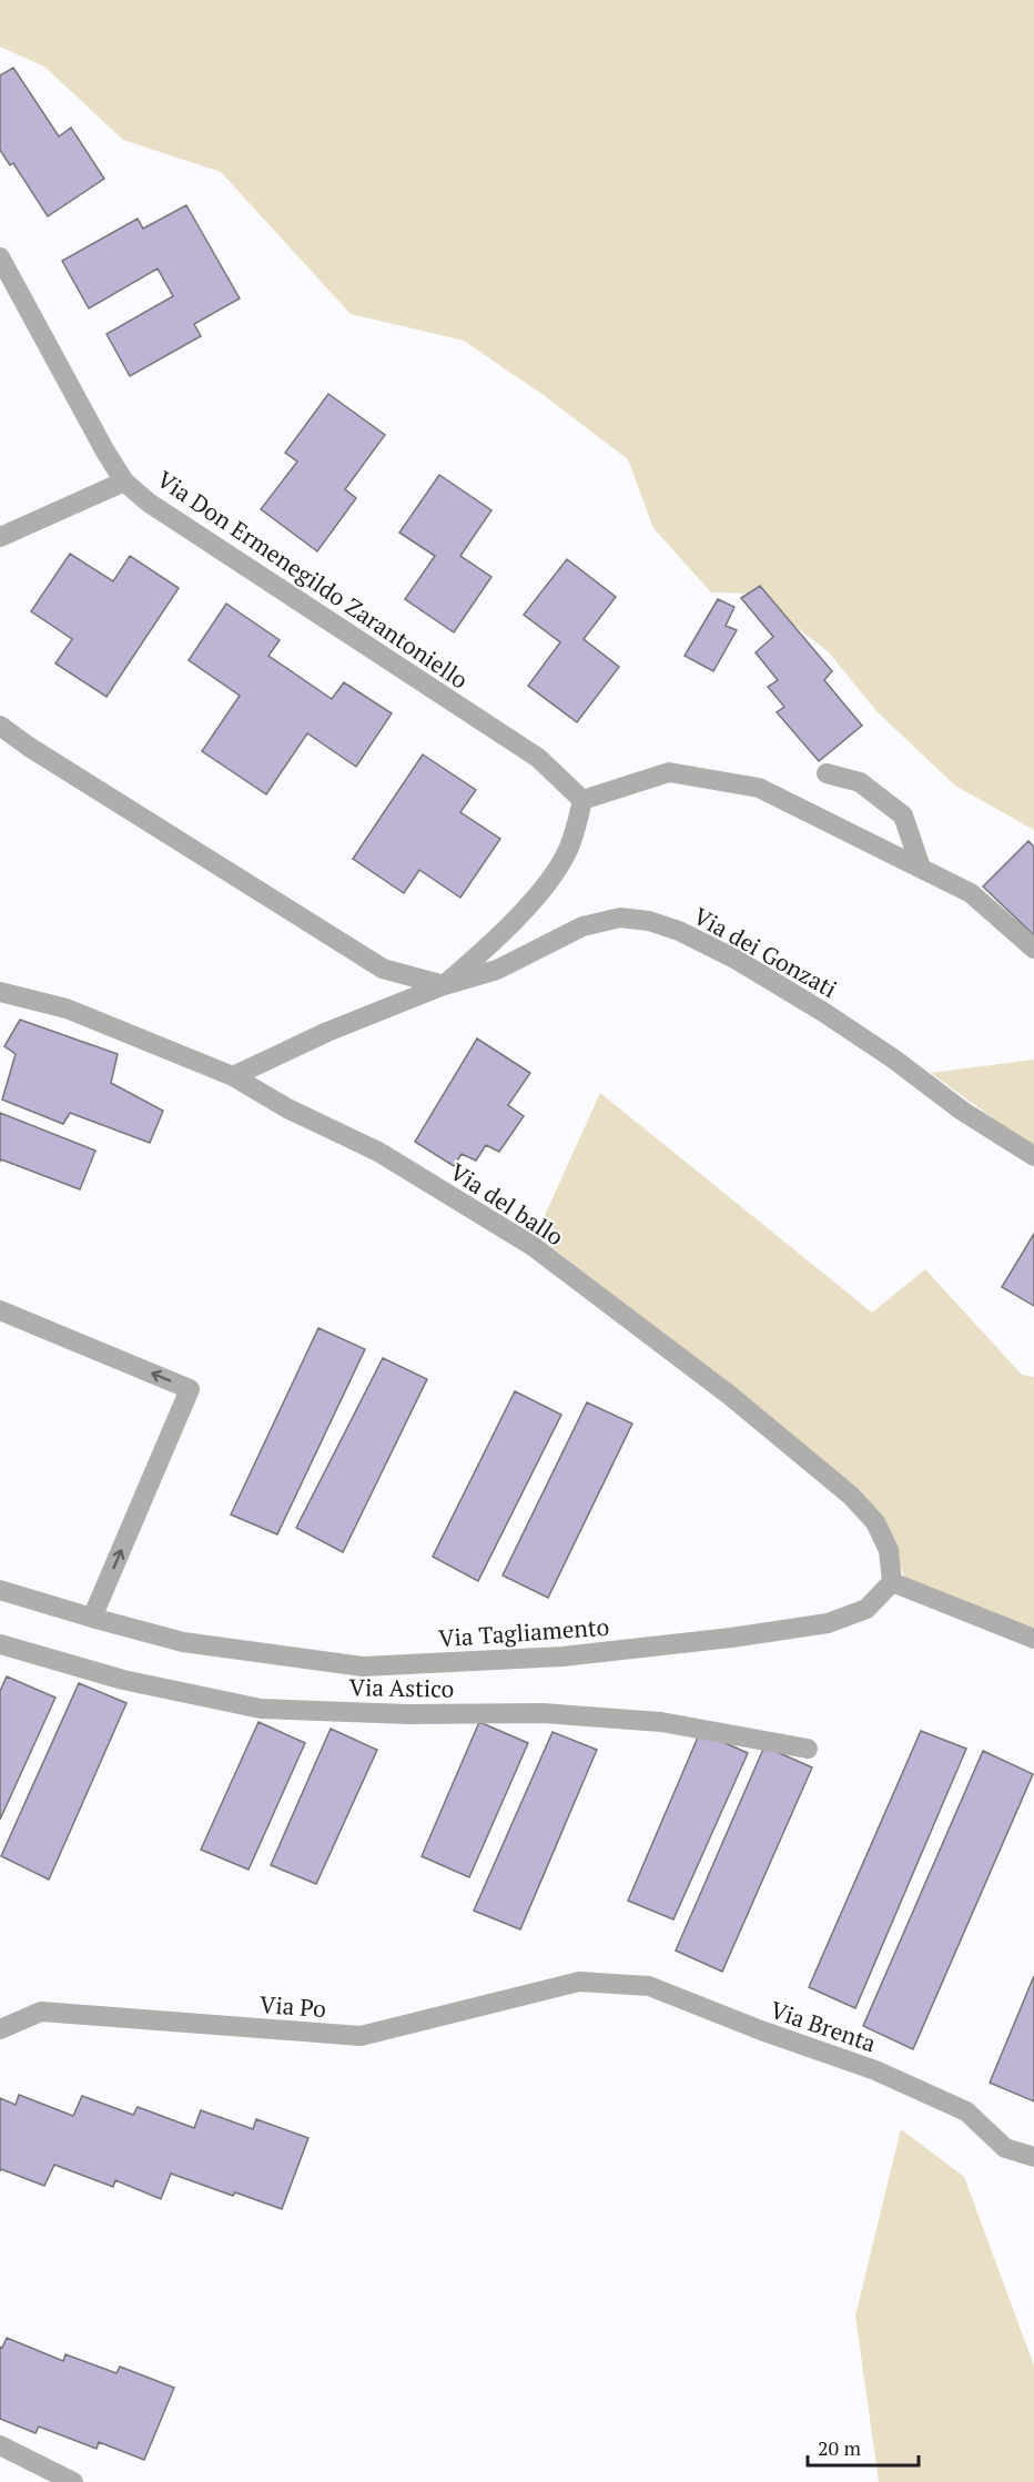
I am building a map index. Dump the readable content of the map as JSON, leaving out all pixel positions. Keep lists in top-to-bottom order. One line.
{"streets":{"street":["Via Don Ermenegildo Zarantoniello","Via dei Gonzati","Via del ballo","Via Tagliamento","Via Astico","Via Po","Via Brenta"]},"crossings":[["Via Don Ermenegildo Zarantoniello","Via dei Gonzati"],["Via dei Gonzati","Via del ballo"],["Via del ballo","Via Tagliamento"],["Via Po","Via Brenta"]],"scale_bar":"20 m"}
